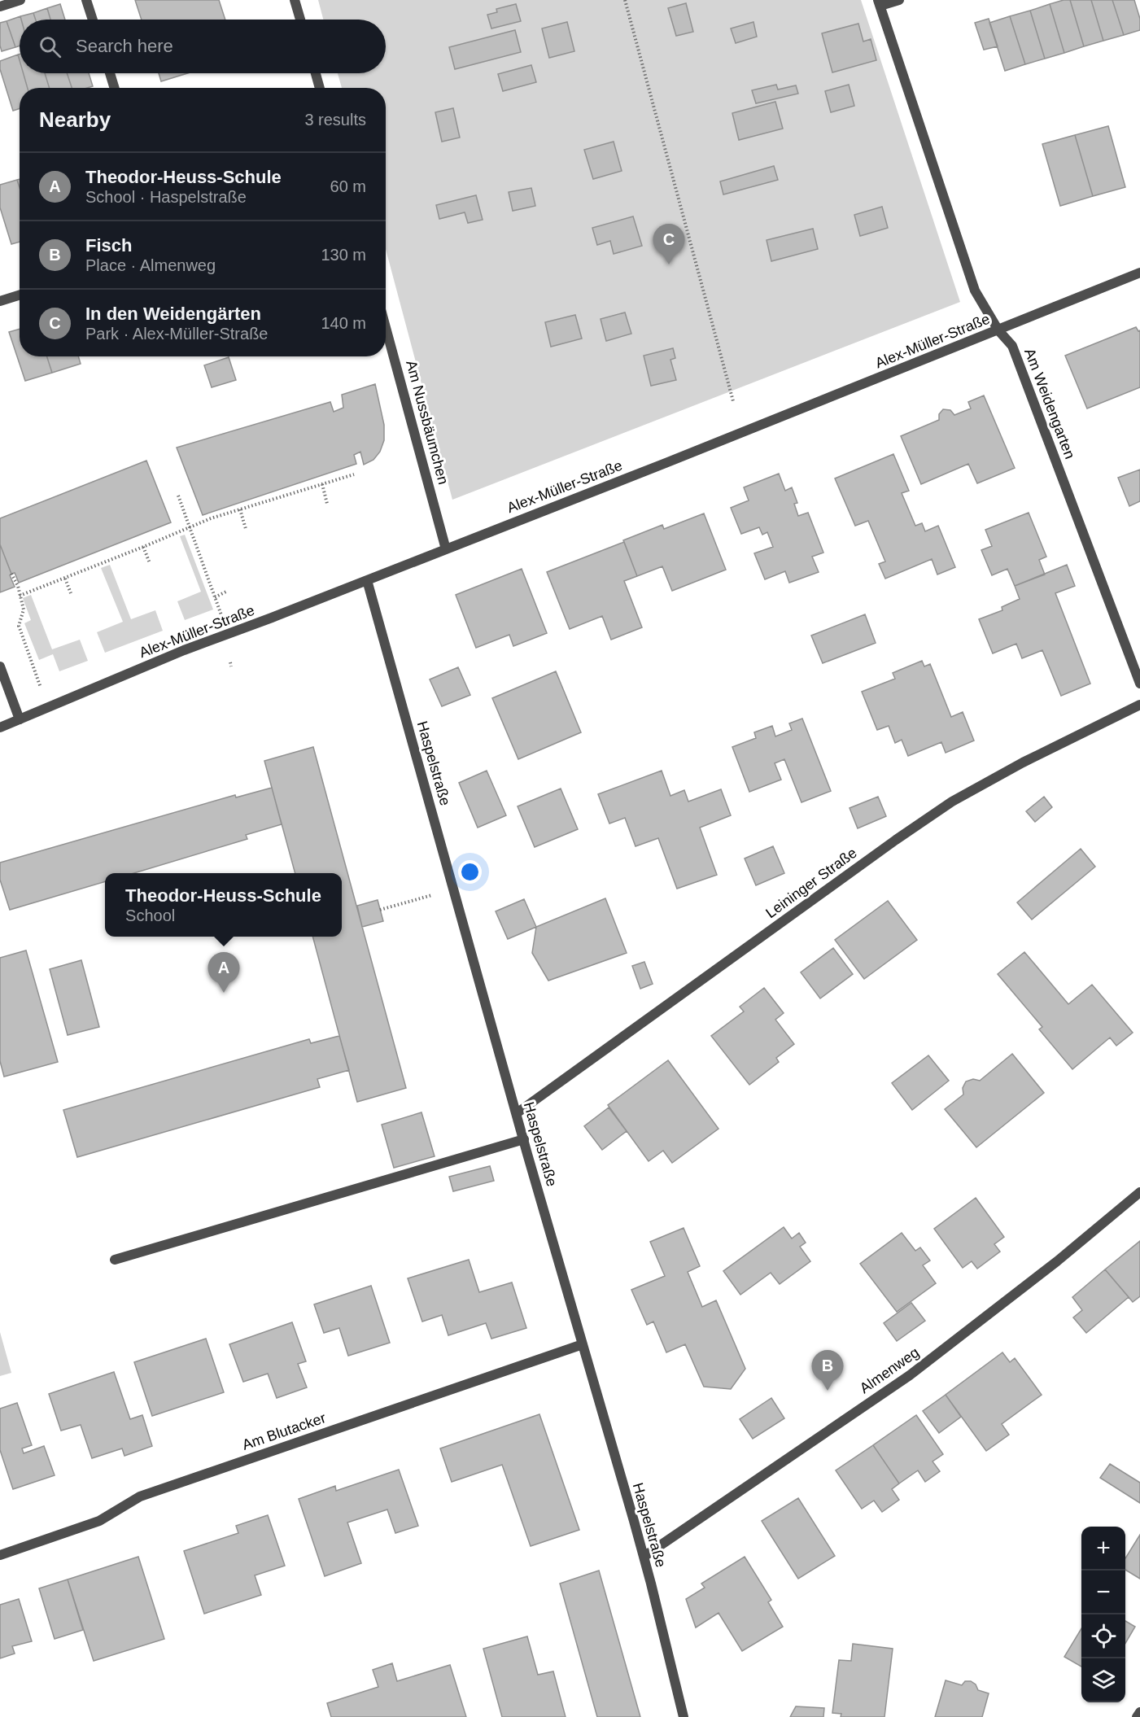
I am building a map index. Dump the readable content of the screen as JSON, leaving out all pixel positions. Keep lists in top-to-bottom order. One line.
{"streets":{"street":["Alex-Müller-Straße","Am Weidengarten","Am Nussbäumchen","Haspelstraße","Leininger Straße","Almenweg","Am Blutacker"]},"crossings":[["Alex-Müller-Straße","Am Weidengarten"],["Alex-Müller-Straße","Am Nussbäumchen"],["Alex-Müller-Straße","Haspelstraße"],["Haspelstraße","Leininger Straße"],["Haspelstraße","Almenweg"],["Haspelstraße","Am Blutacker"]],"page":{"search":"Search here","heading":["Nearby","3 results"],"list":[{"mark":"A","name":"Theodor-Heuss-Schule","note":"School · Haspelstraße","value":"60 m"},{"mark":"B","name":"Fisch","note":"Place · Almenweg","value":"130 m"},{"mark":"C","name":"In den Weidengärten","note":"Park · Alex-Müller-Straße","value":"140 m"}],"pins":["C","A","B"],"popup":["Theodor-Heuss-Schule","School"],"map_buttons":["+","−"]}}
